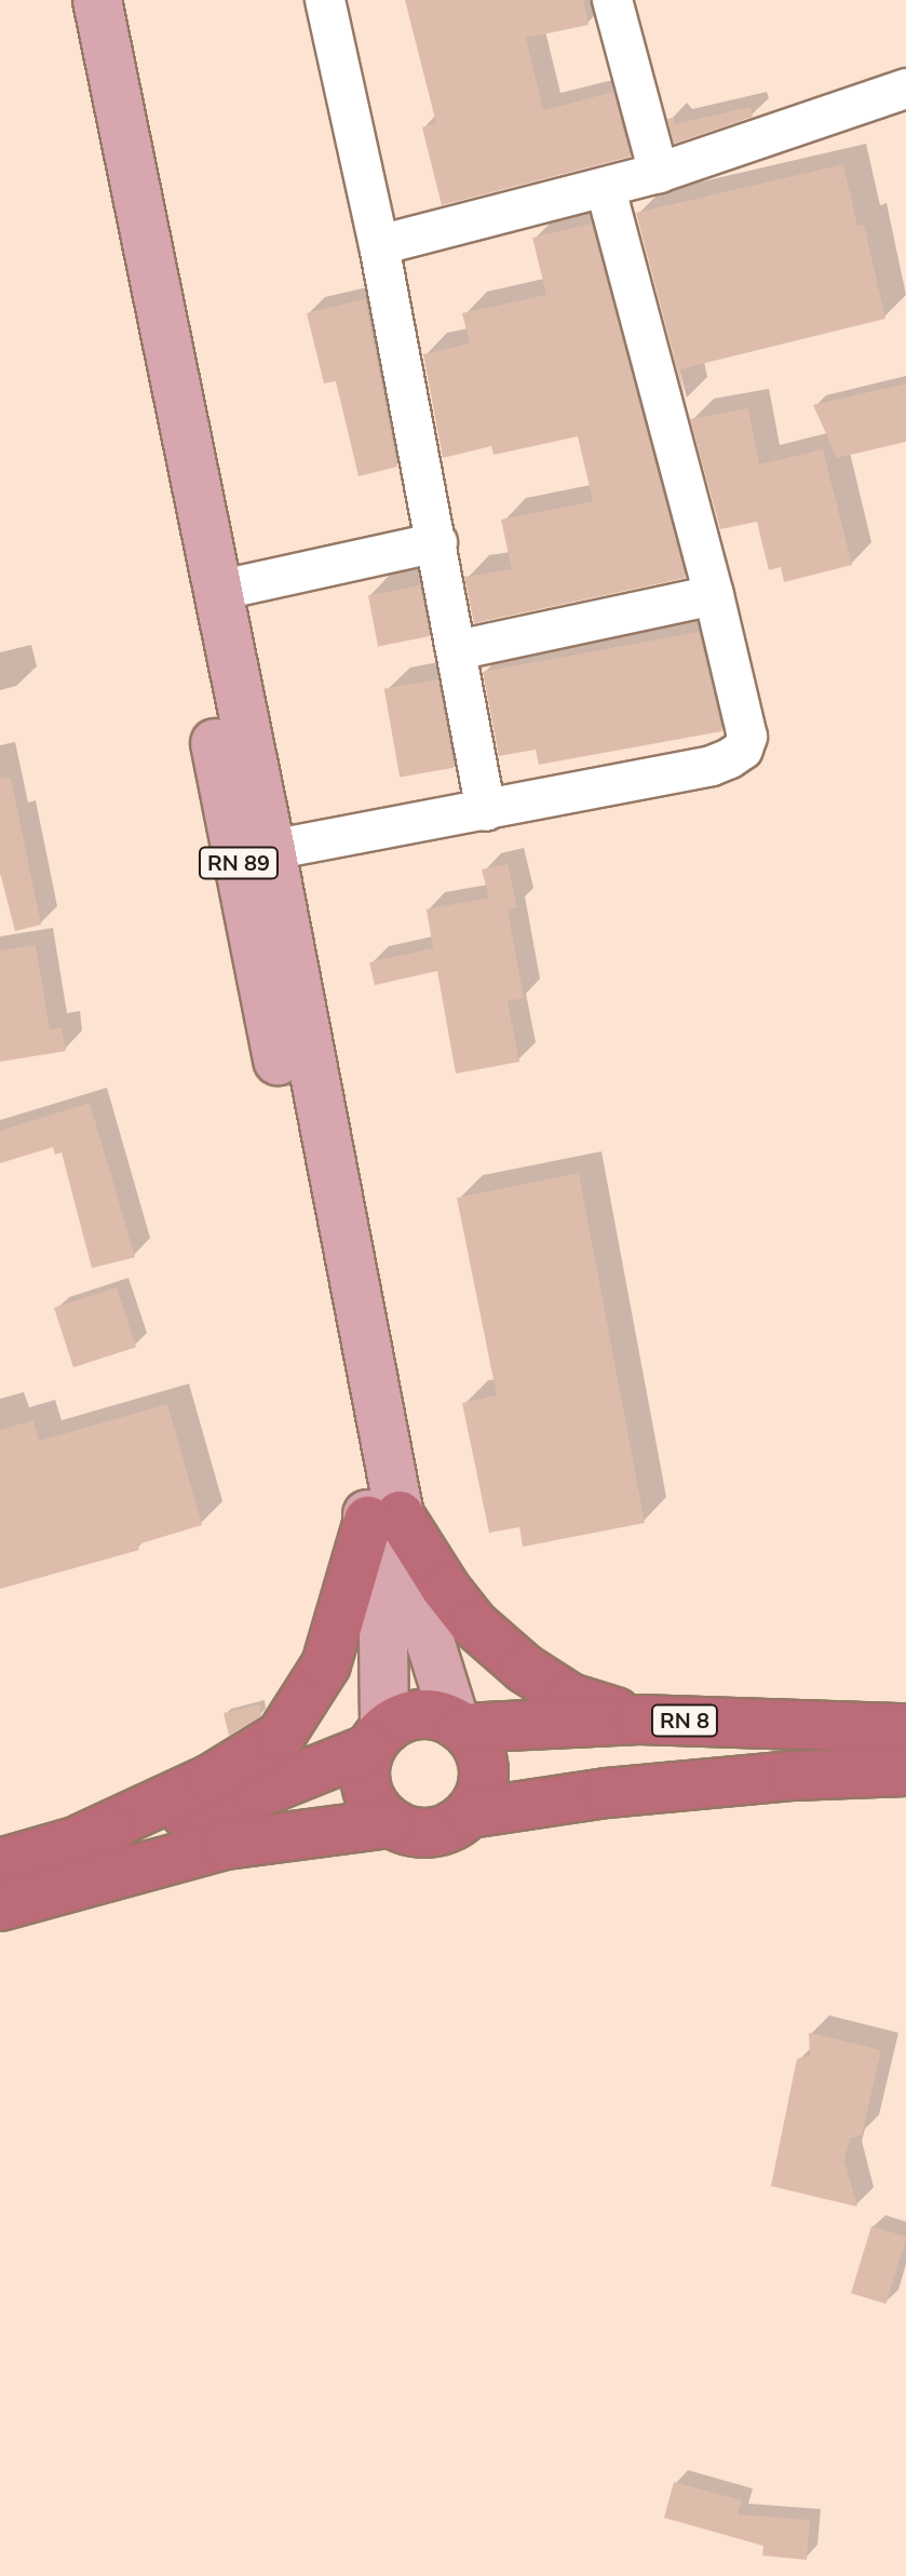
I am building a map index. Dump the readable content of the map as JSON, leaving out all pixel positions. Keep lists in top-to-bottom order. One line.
{"streets":{"highway":["RN 8"],"main road":["RN 89"]},"crossings":[["RN 89","RN 8"]]}
